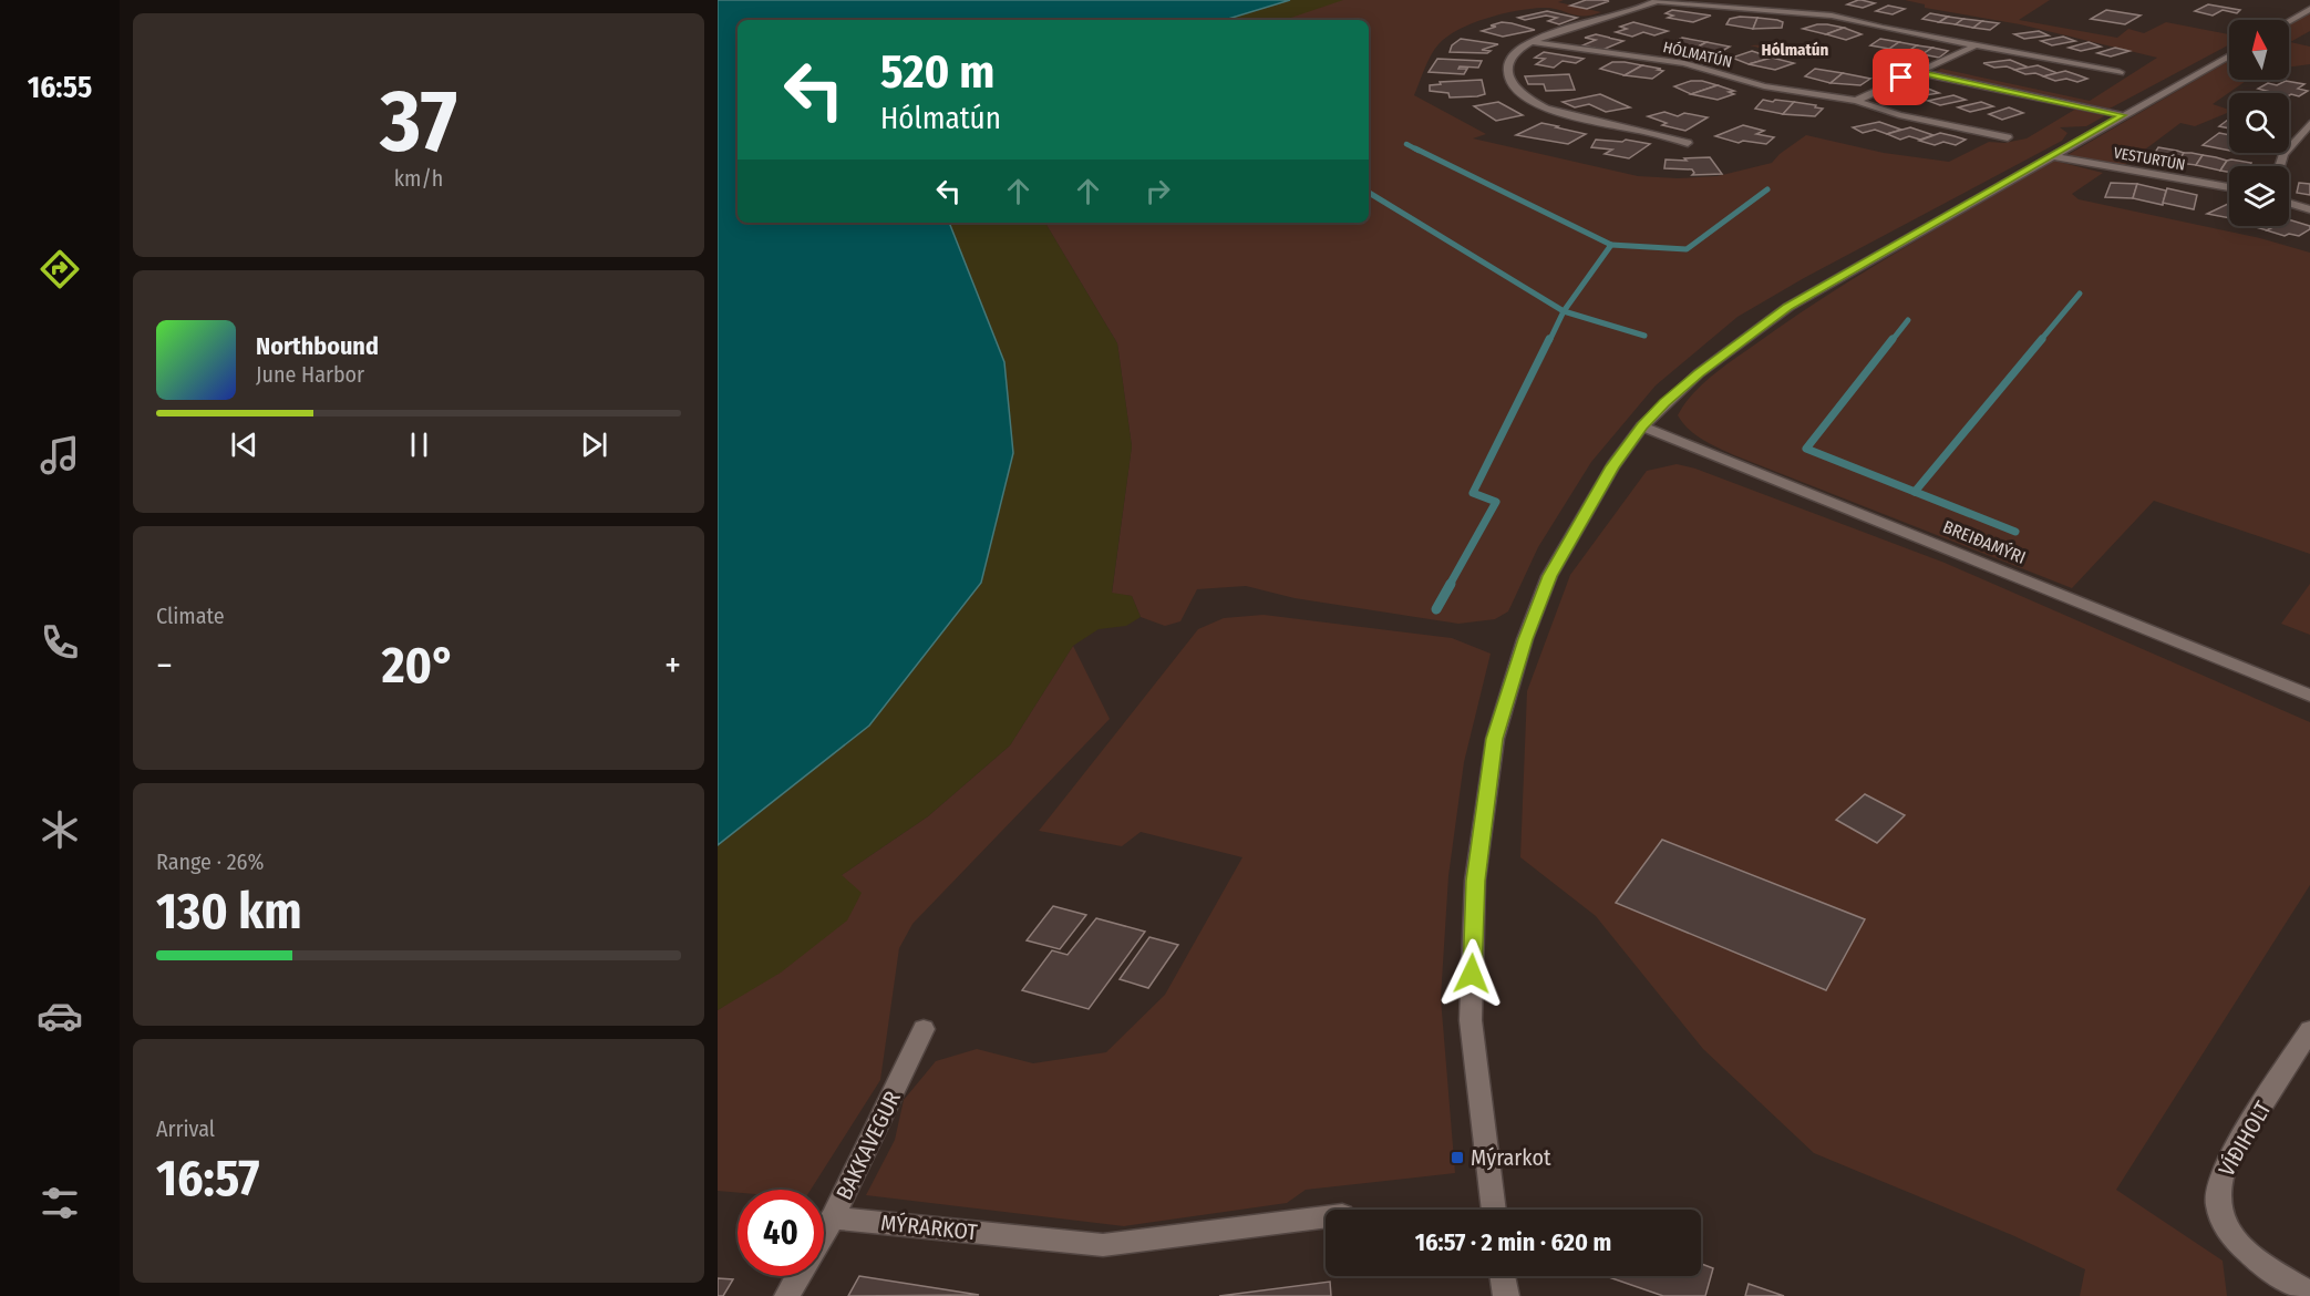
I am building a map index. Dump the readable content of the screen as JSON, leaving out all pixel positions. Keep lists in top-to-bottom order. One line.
{"streets":{"street":["HÓLMATÚN","VESTURTÚN","BREIÐAMÝRI","VÍÐIHOLT","BAKKAVEGUR","MÝRARKOT"]},"crossings":[["BAKKAVEGUR","MÝRARKOT"]],"districts":["Hólmatún"],"places":{"transit":["Mýrarkot"]},"north":"top","page":{"tabs":"16:55","tile":[["37","km/h"],"Climate",["Range · 26%","130 km"],["Arrival","16:57"]],"turn":["520 m","Hólmatún"],"song":["Northbound","June Harbor"],"heat":["−","20°","+"],"limit":"40","trip":"16:57 · 2 min · 620 m"}}
